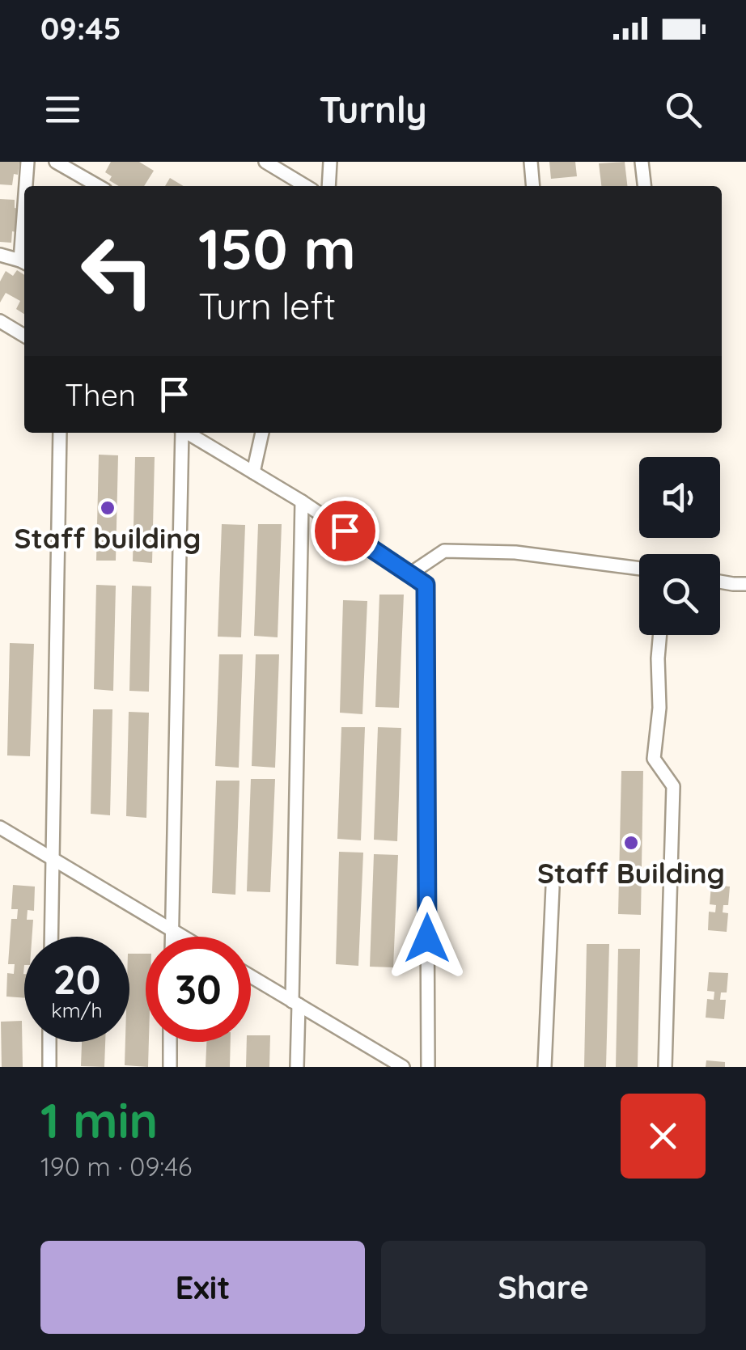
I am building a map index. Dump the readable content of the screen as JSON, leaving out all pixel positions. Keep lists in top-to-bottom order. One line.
{"places":["Staff building","Staff Building"],"page":{"status":"09:45","header":"Turnly","turn":["150 m","Turn left"],"then":"Then","speed":"20 km/h","limit":"30","heading":["1 min","190 m · 09:46"],"buttons":["Exit","Share"]}}
